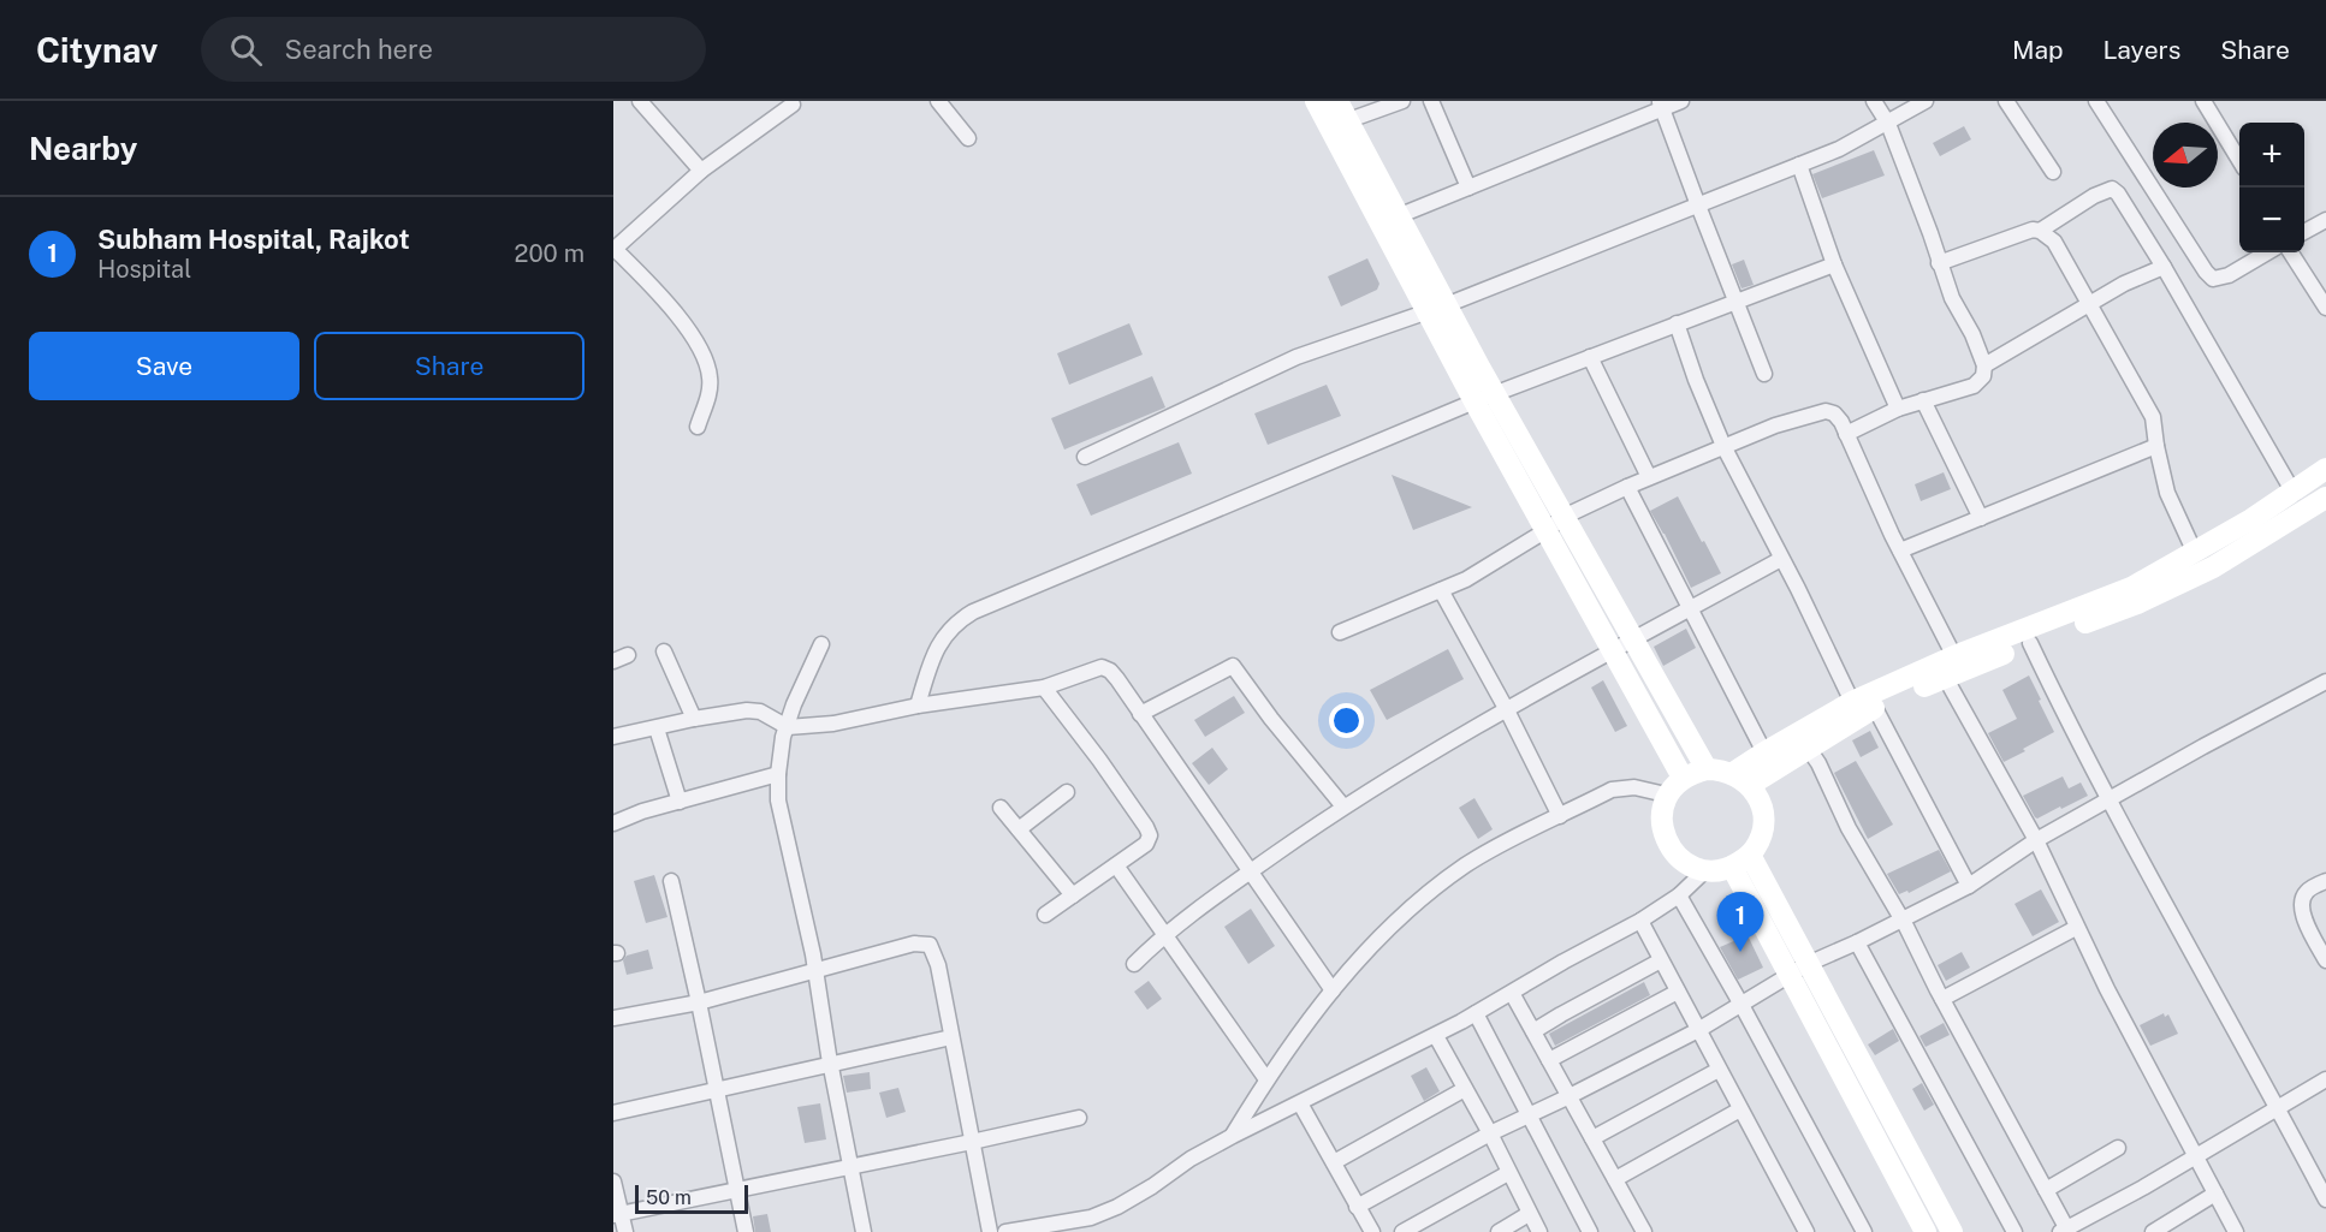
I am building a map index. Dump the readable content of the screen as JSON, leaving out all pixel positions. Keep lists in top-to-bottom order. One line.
{"scale_bar":"50 m","north":"left","page":{"header":"Citynav","search":"Search here","nav":["Map","Layers","Share"],"heading":"Nearby","map_buttons":["+","−"],"list":[{"mark":"1","name":"Subham Hospital, Rajkot","note":"Hospital","value":"200 m"}],"buttons":["Save","Share"],"pins":"1","scale":"50 m"}}
